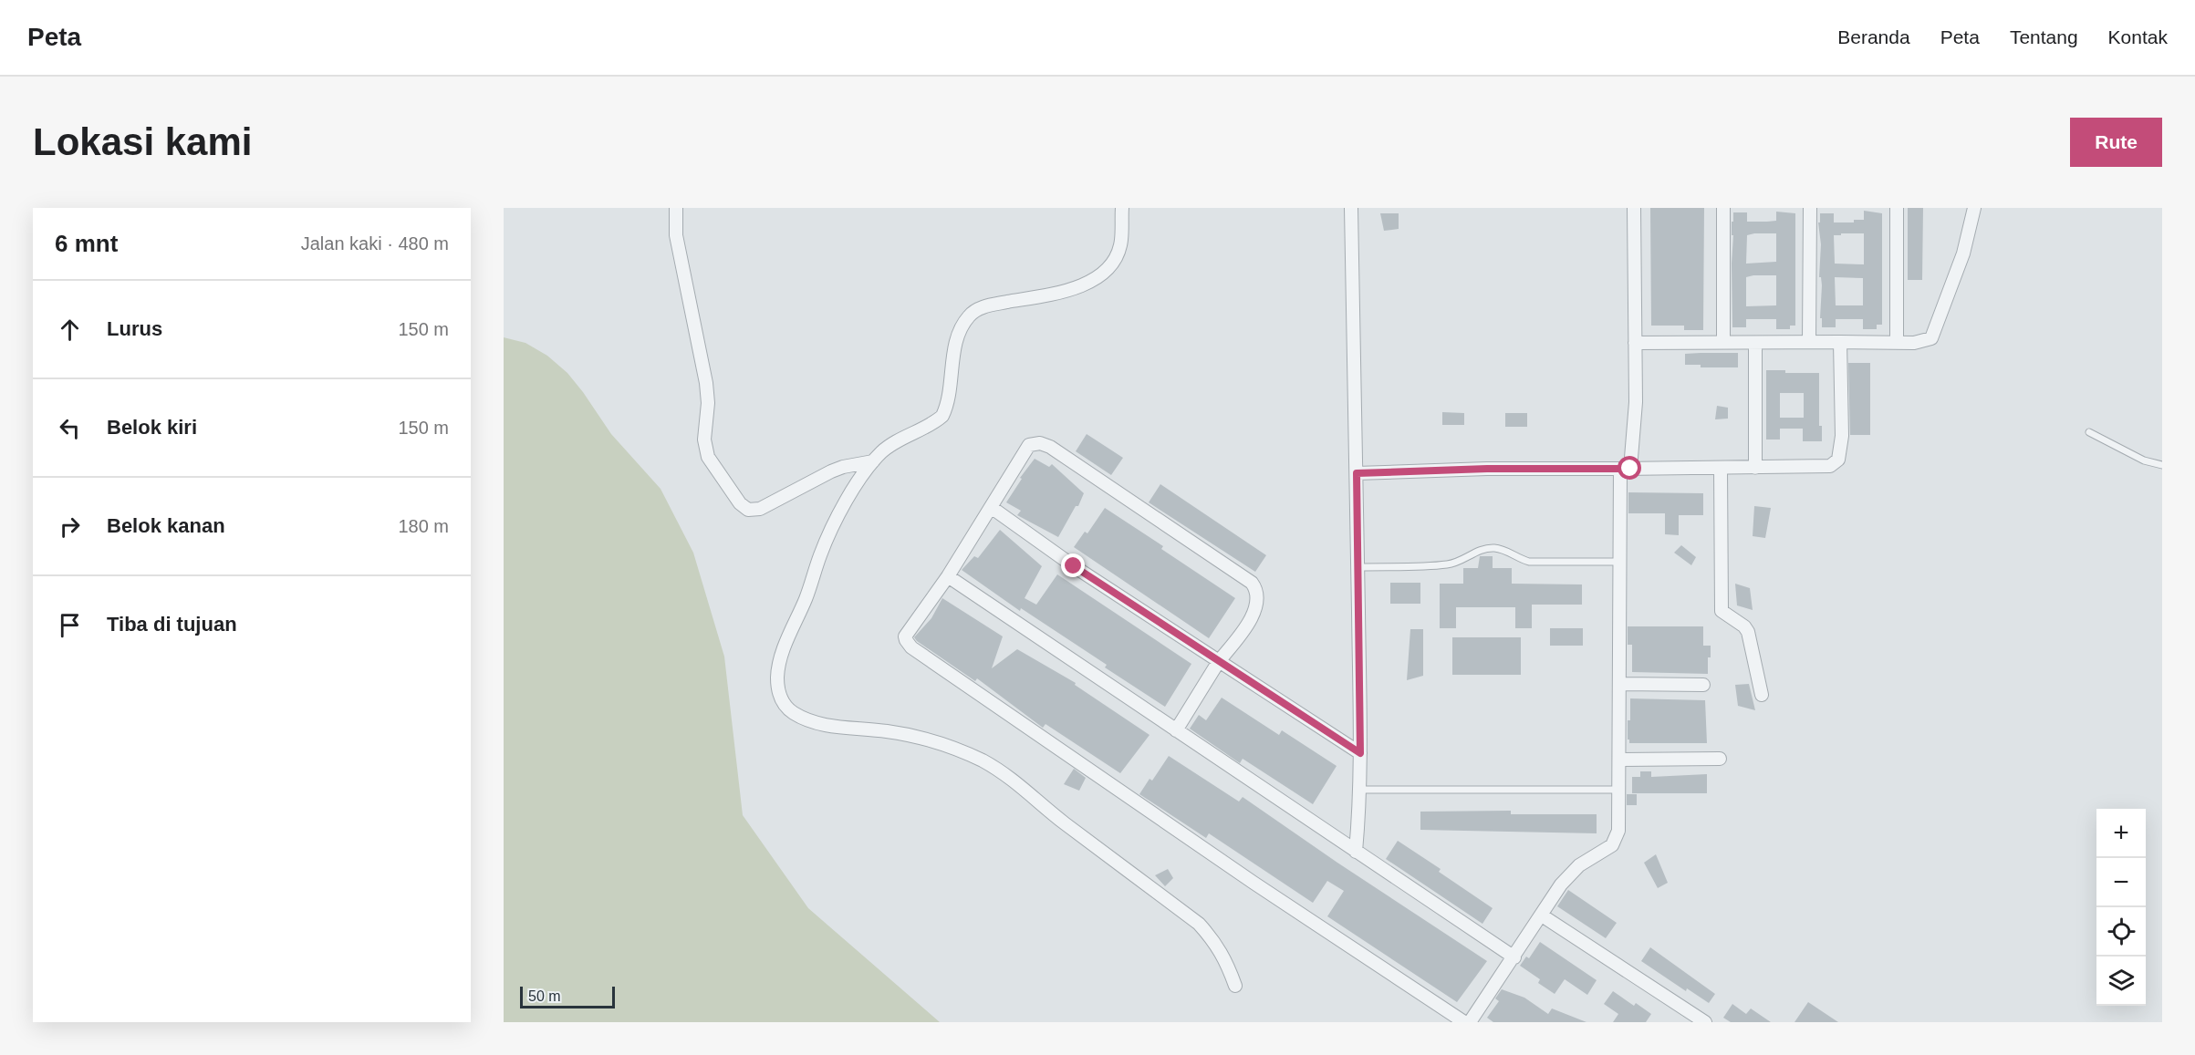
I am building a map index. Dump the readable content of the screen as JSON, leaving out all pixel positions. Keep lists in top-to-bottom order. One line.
{"scale_bar":"50 m","page":{"header":"Peta","nav":["Beranda","Peta","Tentang","Kontak"],"buttons":"Rute","title":"Lokasi kami","heading":["6 mnt","Jalan kaki · 480 m"],"list":[["Lurus","150 m"],["Belok kiri","150 m"],["Belok kanan","180 m"],"Tiba di tujuan"],"map_buttons":["+","−"],"scale":"50 m"}}
